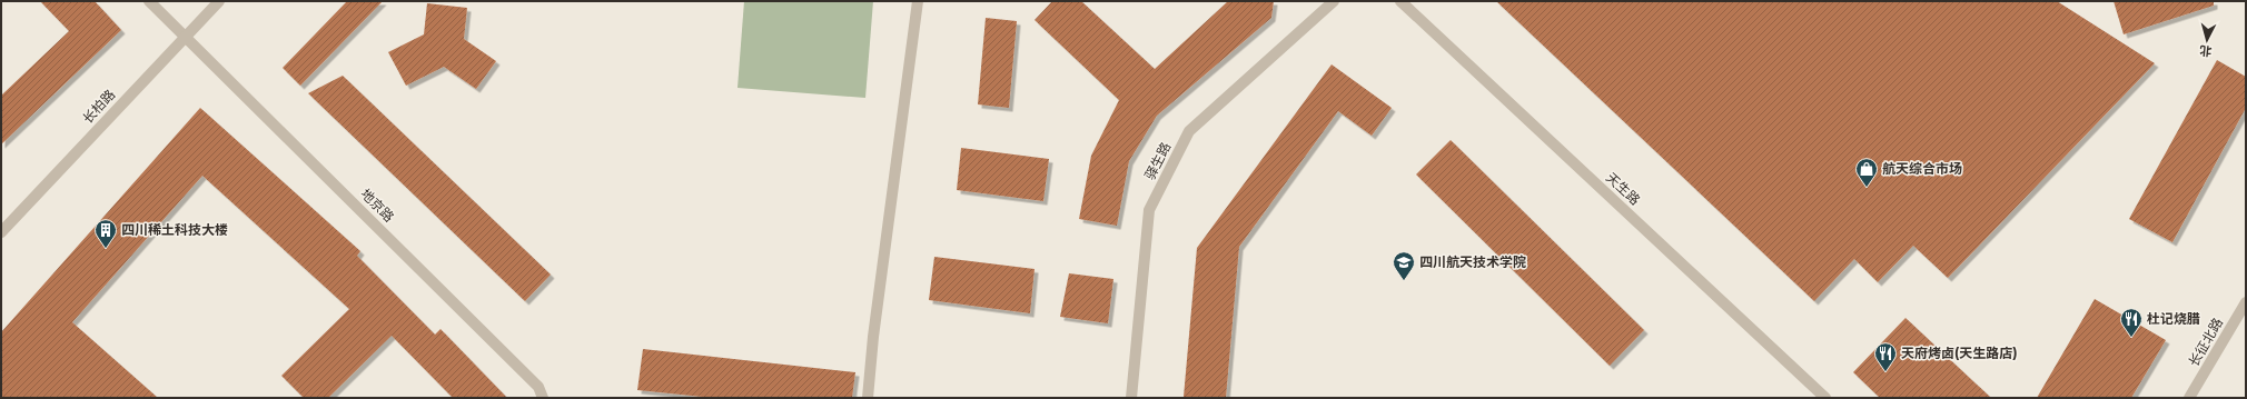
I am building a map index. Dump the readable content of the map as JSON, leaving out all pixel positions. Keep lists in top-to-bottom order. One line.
{"streets":{"street":["长柏路","驿生路","天生路","地京路","长征北路"]},"crossings":[["长柏路","地京路"]],"places":{"shop":["航天综合市场"],"building":["四川稀土科技大楼"],"school or university":["四川航天技术学院"],"restaurant":["杜记烧腊","天府烤卤(天生路店)"]},"north":"bottom"}
